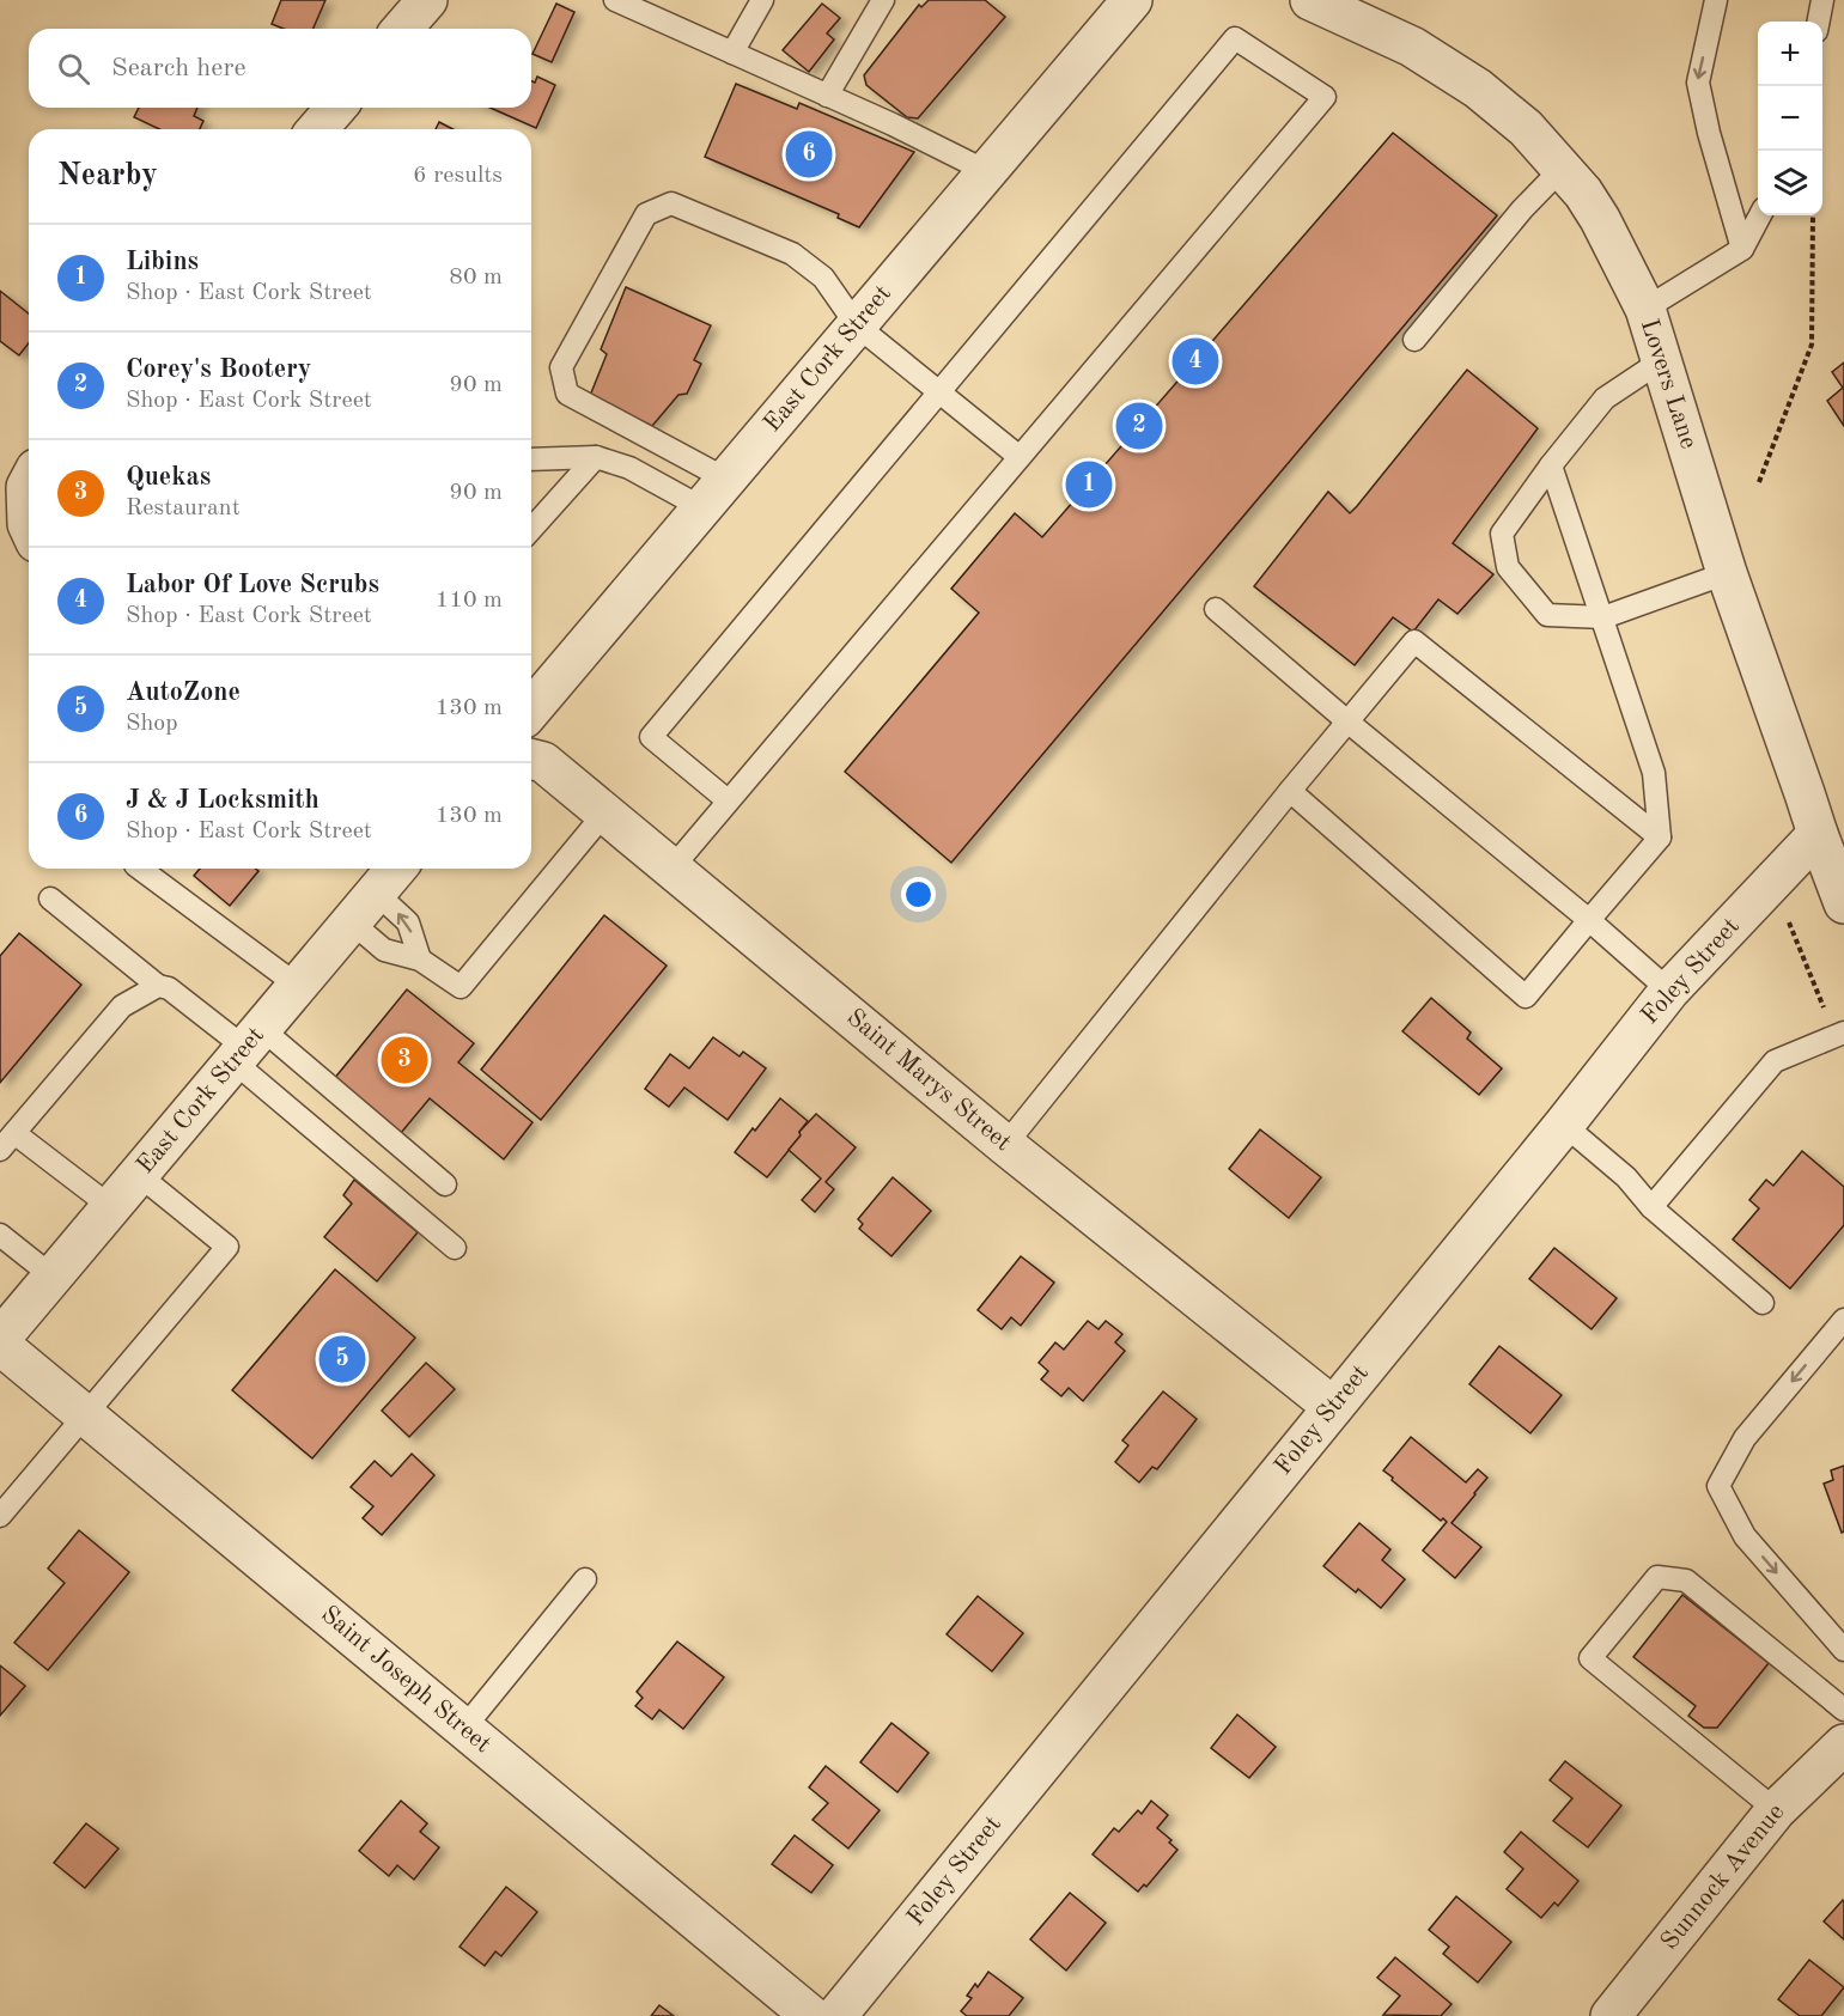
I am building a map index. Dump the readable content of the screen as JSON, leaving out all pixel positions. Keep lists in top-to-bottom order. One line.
{"streets":{"street":["East Cork Street","Lovers Lane","Foley Street","Saint Marys Street","Saint Joseph Street","Sunnock Avenue"]},"crossings":[["Lovers Lane","Foley Street"],["Foley Street","Saint Marys Street"]],"page":{"map_buttons":["+","−"],"search":"Search here","pins":["6","4","2","1","3","5"],"heading":["Nearby","6 results"],"list":[{"mark":"1","name":"Libins","note":"Shop · East Cork Street","value":"80 m"},{"mark":"2","name":"Corey's Bootery","note":"Shop · East Cork Street","value":"90 m"},{"mark":"3","name":"Quekas","note":"Restaurant","value":"90 m"},{"mark":"4","name":"Labor Of Love Scrubs","note":"Shop · East Cork Street","value":"110 m"},{"mark":"5","name":"AutoZone","note":"Shop","value":"130 m"},{"mark":"6","name":"J & J Locksmith","note":"Shop · East Cork Street","value":"130 m"}]}}
